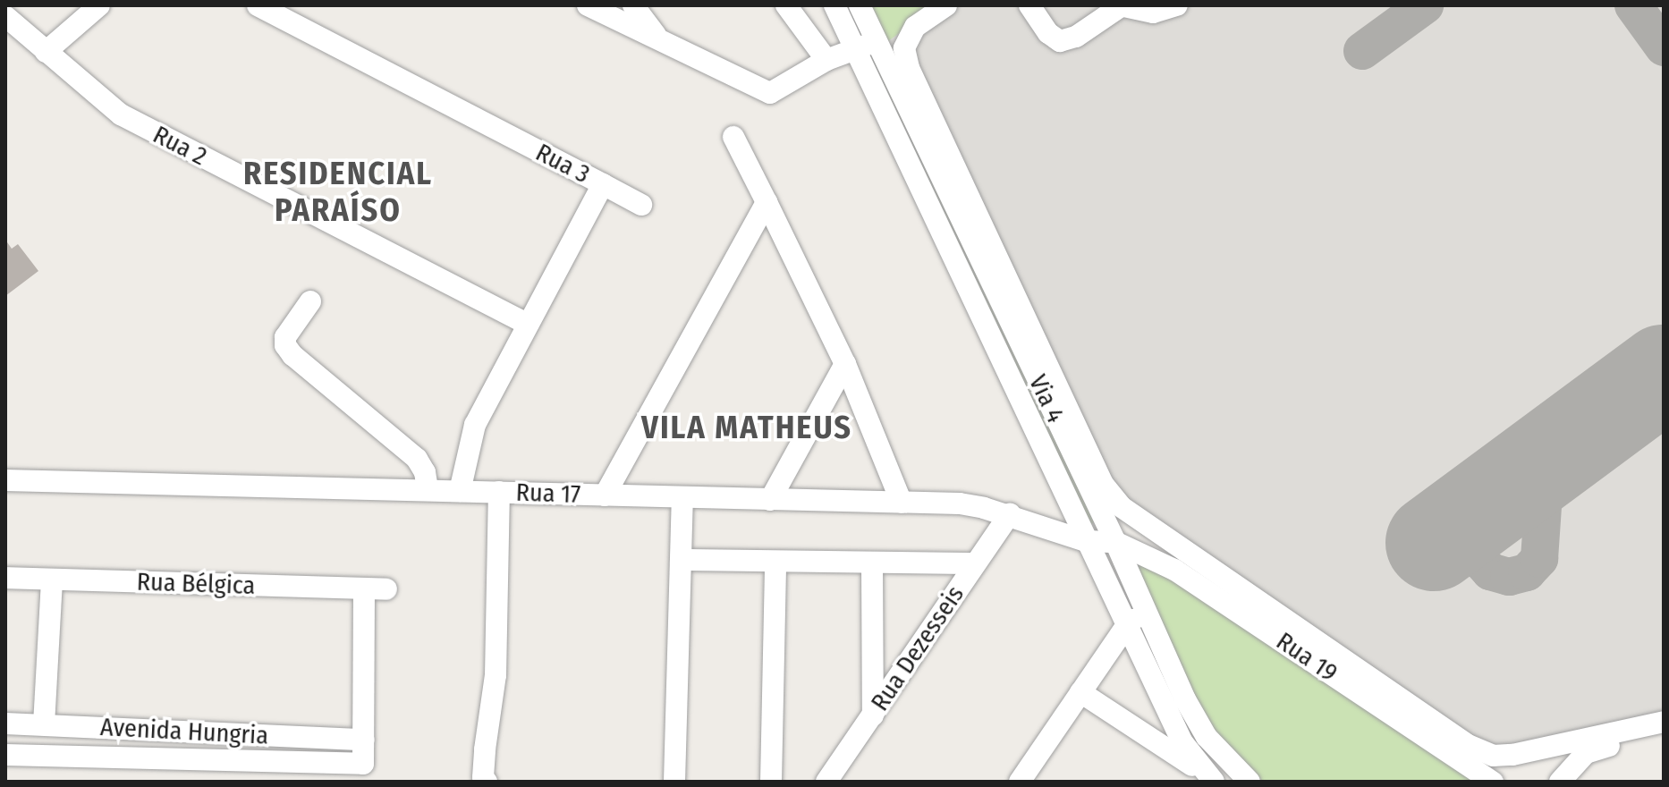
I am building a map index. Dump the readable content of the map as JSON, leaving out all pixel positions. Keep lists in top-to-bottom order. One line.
{"streets":{"street":["Rua 2","Rua 3","Via 4","Rua 17","Rua Bélgica","Rua Dezesseis","Rua 19","Avenida Hungria"]},"crossings":[["Rua 2","Rua 3"],["Rua 3","Rua 17"],["Via 4","Rua 17"],["Via 4","Rua 19"],["Rua 17","Rua Dezesseis"],["Rua 17","Rua 19"]],"districts":["RESIDENCIAL PARAÍSO","VILA MATHEUS"]}
